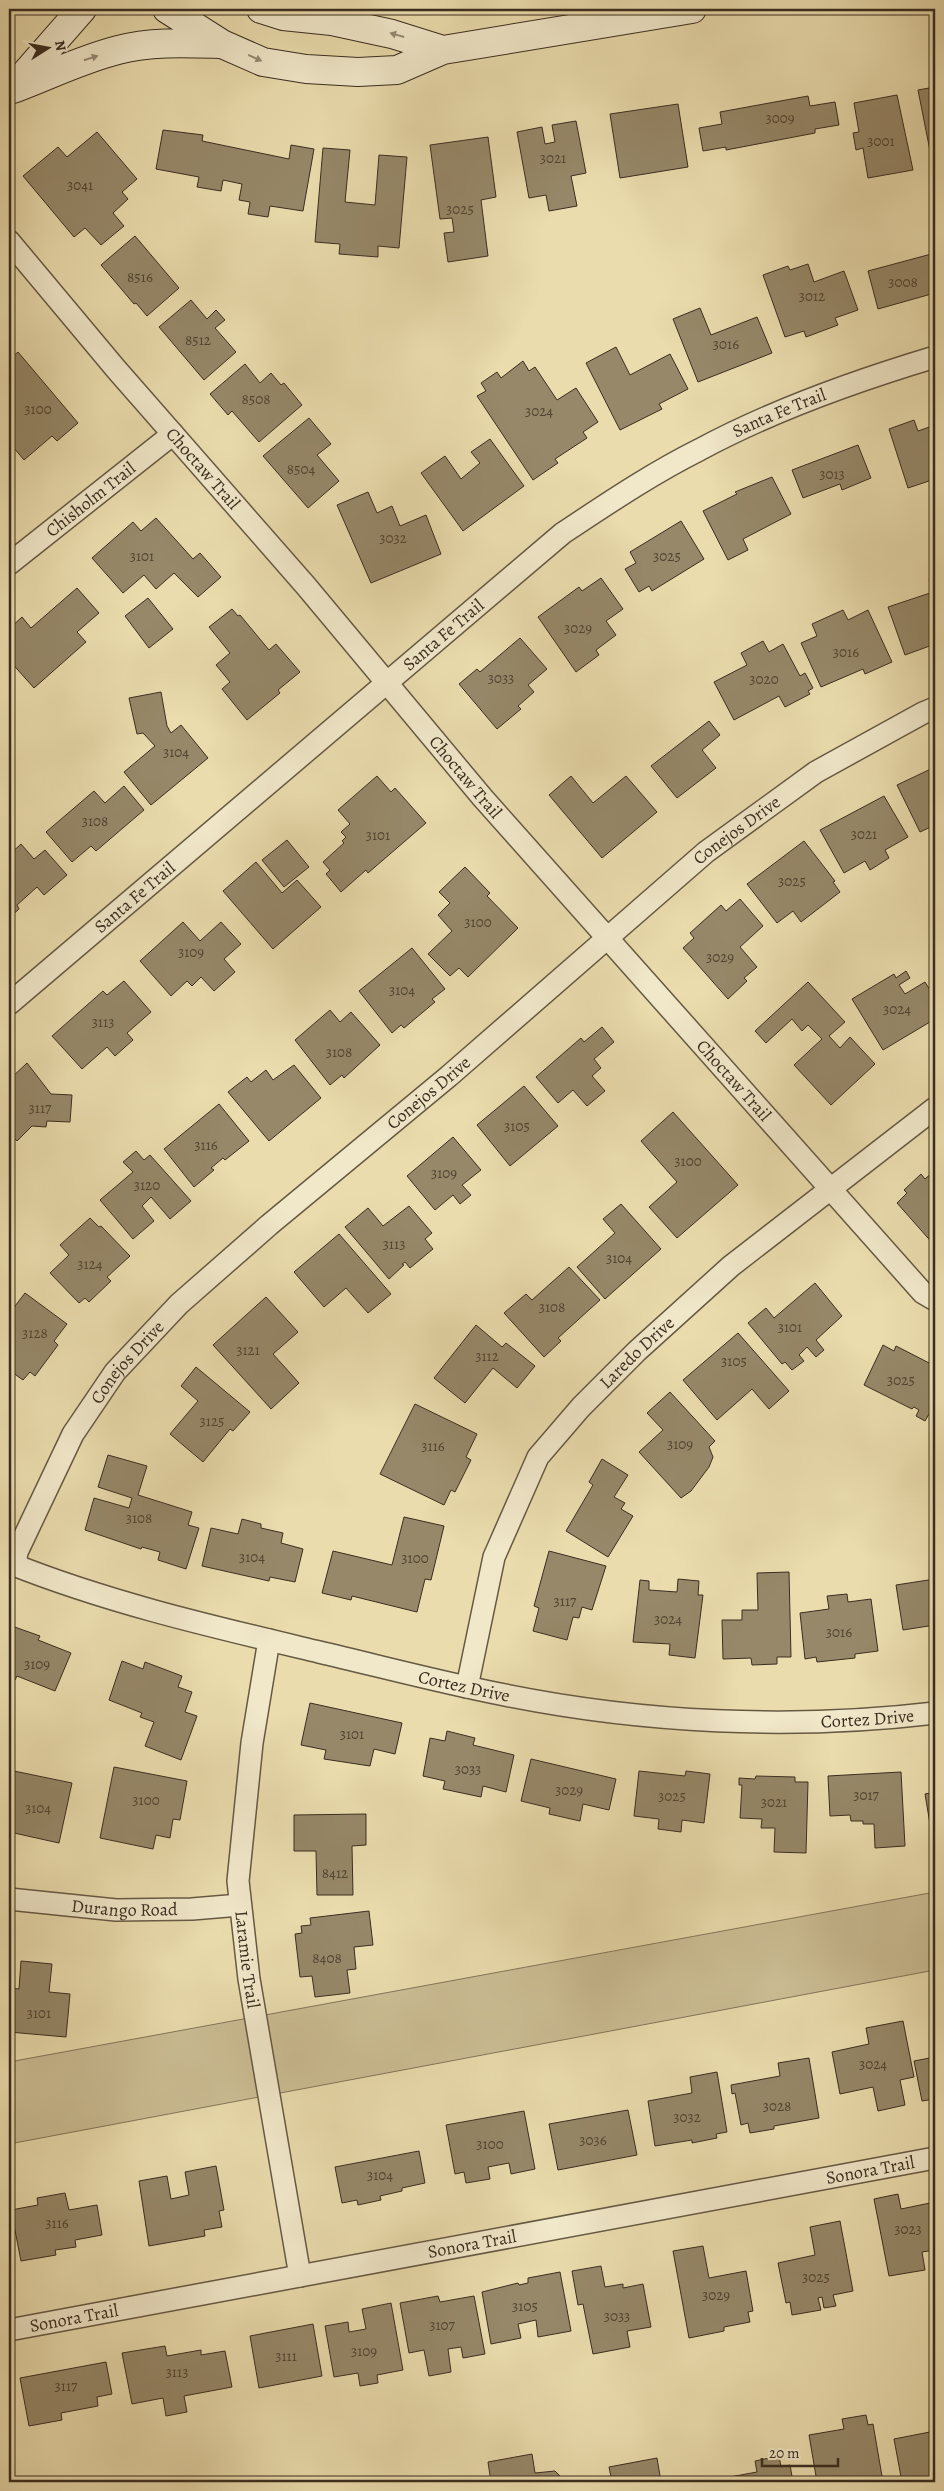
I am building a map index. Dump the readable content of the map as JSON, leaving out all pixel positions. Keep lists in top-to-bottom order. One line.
{"streets":{"street":["Santa Fe Trail","Choctaw Trail","Chisholm Trail","Conejos Drive","Laredo Drive","Cortez Drive","Durango Road","Laramie Trail","Sonora Trail"]},"crossings":[["Santa Fe Trail","Choctaw Trail"],["Choctaw Trail","Chisholm Trail"],["Choctaw Trail","Conejos Drive"],["Choctaw Trail","Laredo Drive"],["Conejos Drive","Cortez Drive"],["Laredo Drive","Cortez Drive"],["Cortez Drive","Laramie Trail"],["Durango Road","Laramie Trail"],["Laramie Trail","Sonora Trail"]],"house_numbers":["3009","3001","3021","3041","3025","8516","3008","3012","8512","3016","8508","3100","3024","8504","3013","3032","3101","3025","3029","3016","3033","3020","3104","3108","3021","3101","3025","3100","3109","3029","3104","3024","3113","3108","3117","3105","3116","3100","3109","3120","3113","3104","3124","3108","3101","3128","3121","3112","3105","3025","3125","3109","3116","3108","3104","3100","3117","3024","3016","3109","3101","3033","3029","3017","3025","3100","3021","3104","8412","8408","3101","3024","3028","3032","3036","3100","3104","3116","3023","3025","3029","3105","3033","3107","3109","3111","3113","3117"],"scale_bar":"20 m","north":"right"}
